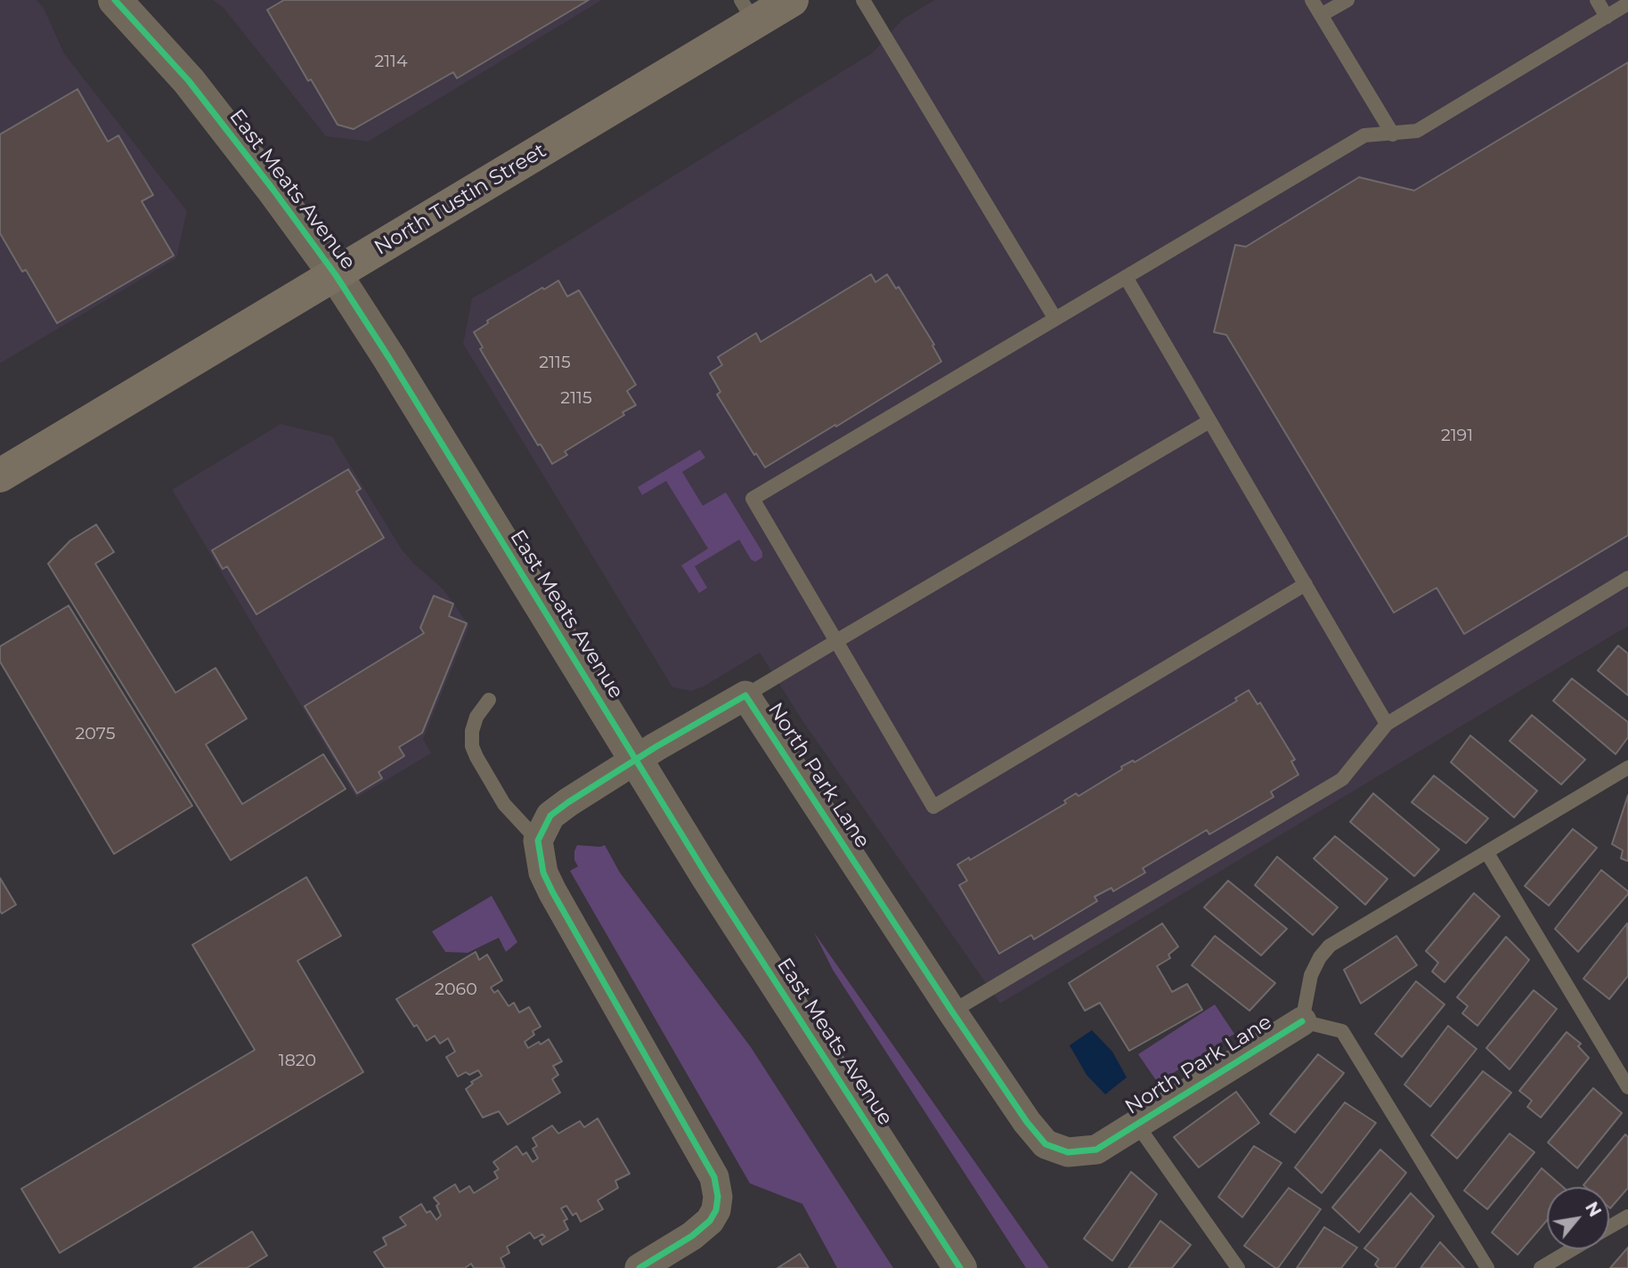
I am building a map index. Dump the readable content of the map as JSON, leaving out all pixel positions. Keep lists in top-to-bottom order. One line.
{"streets":{"main road":["North Tustin Street"],"street":["East Meats Avenue","North Park Lane"]},"crossings":[["East Meats Avenue","North Tustin Street"],["East Meats Avenue","North Park Lane"]],"house_numbers":["2114","2115","2115","2191","2075","2060","1820"],"north":"top right"}
